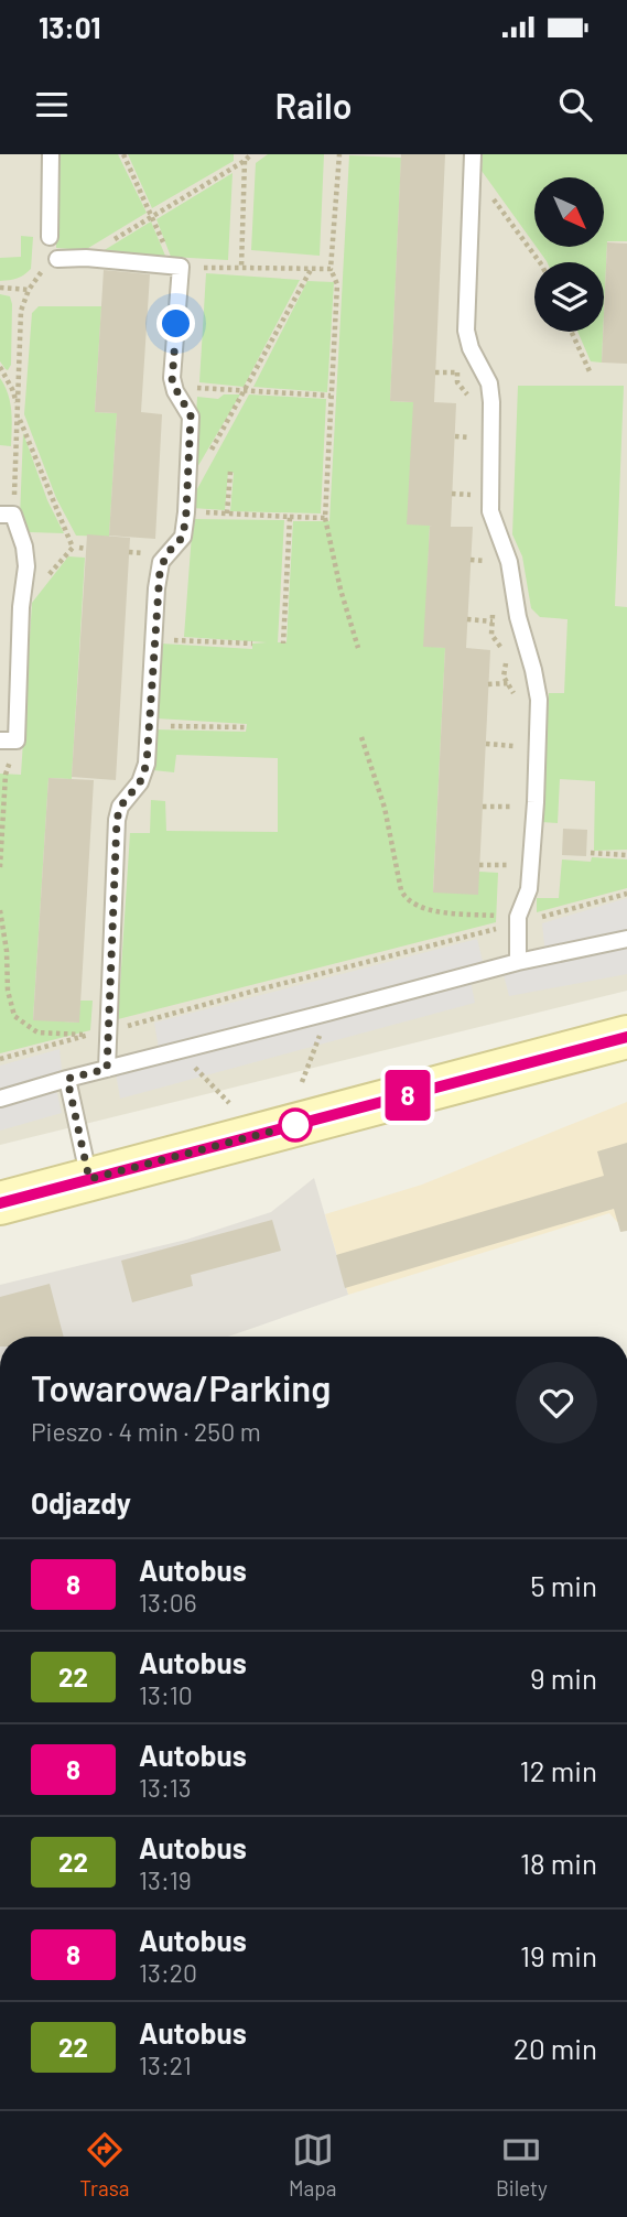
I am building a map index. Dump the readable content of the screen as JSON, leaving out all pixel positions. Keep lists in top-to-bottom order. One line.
{"lines":["bus line 8"],"north":"bottom right","page":{"status":"13:01","header":"Railo","on_map":"8","heading":[["Towarowa/Parking","Pieszo · 4 min · 250 m"],"Odjazdy"],"list":[{"mark":"8","name":"Autobus","note":"13:06","value":"5 min"},{"mark":"22","name":"Autobus","note":"13:10","value":"9 min"},{"mark":"8","name":"Autobus","note":"13:13","value":"12 min"},{"mark":"22","name":"Autobus","note":"13:19","value":"18 min"},{"mark":"8","name":"Autobus","note":"13:20","value":"19 min"},{"mark":"22","name":"Autobus","note":"13:21","value":"20 min"}],"tabs":["Trasa","Mapa","Bilety"]}}
